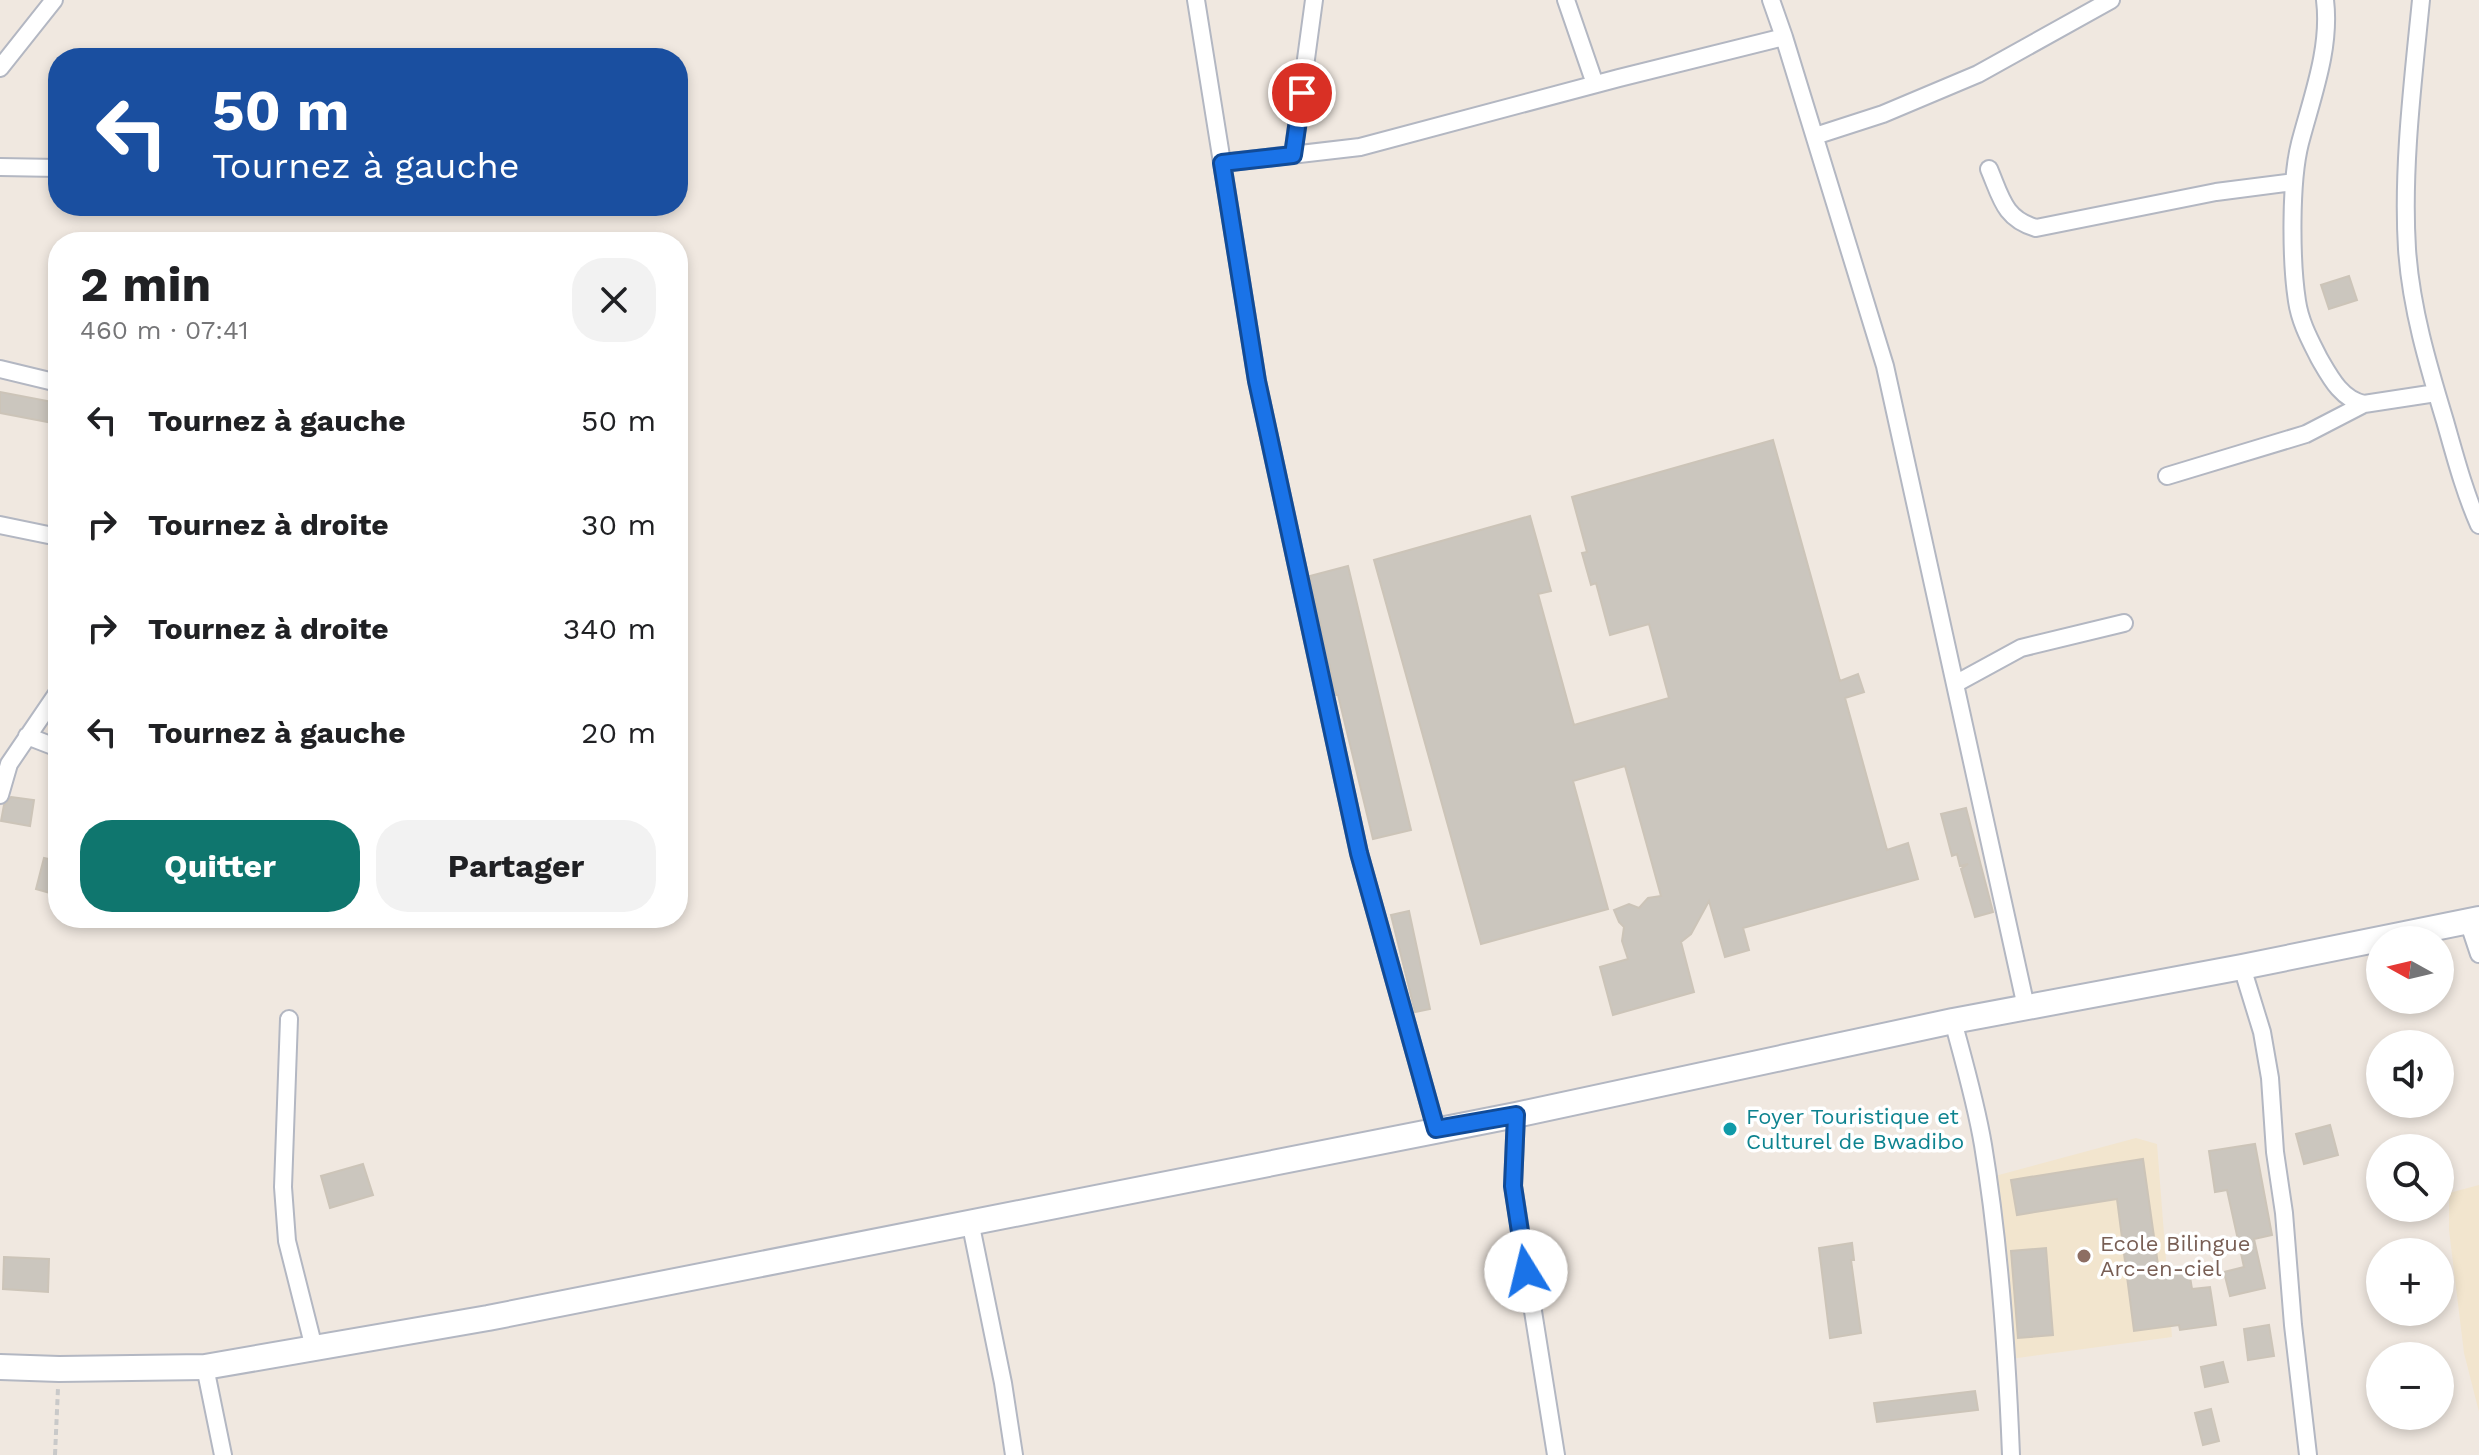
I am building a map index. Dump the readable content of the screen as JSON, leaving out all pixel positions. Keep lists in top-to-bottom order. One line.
{"places":["Foyer Touristique et Culturel de Bwadibo","Ecole Bilingue Arc-en-ciel"],"north":"left","page":{"turn":["50 m","Tournez à gauche"],"heading":["2 min","460 m · 07:41"],"list":[{"name":"Tournez à gauche","value":"50 m"},{"name":"Tournez à droite","value":"30 m"},{"name":"Tournez à droite","value":"340 m"},{"name":"Tournez à gauche","value":"20 m"}],"buttons":["Quitter","Partager"],"map_buttons":["+","−"]}}
